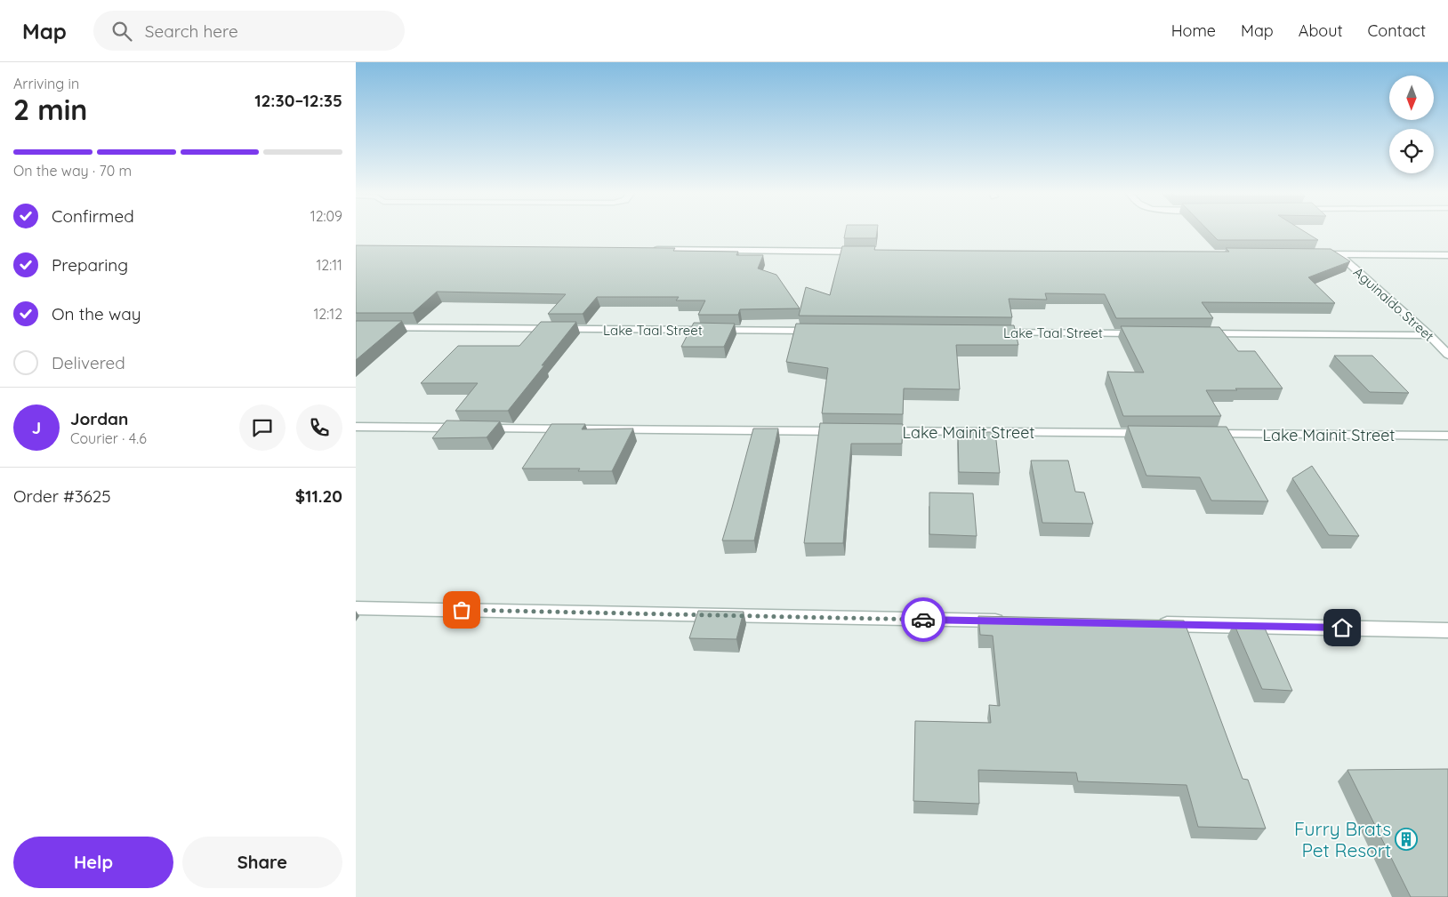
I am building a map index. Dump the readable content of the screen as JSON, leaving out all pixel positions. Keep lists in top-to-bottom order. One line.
{"streets":{"street":["Aguinaldo Street","Lake Taal Street","Lake Mainit Street"]},"places":{"building":["Furry Brats Pet Resort"]},"north":"bottom","page":{"header":"Map","search":"Search here","nav":["Home","Map","About","Contact"],"heading":["2 min","Arriving in","12:30–12:35"],"panel":["Jordan","Courier · 4.6","Order #3625","$11.20"],"bar":"On the way · 70 m","list":[["Confirmed","12:09"],["Preparing","12:11"],["On the way","12:12"],"Delivered"],"round":"J","buttons":["Help","Share"]}}
